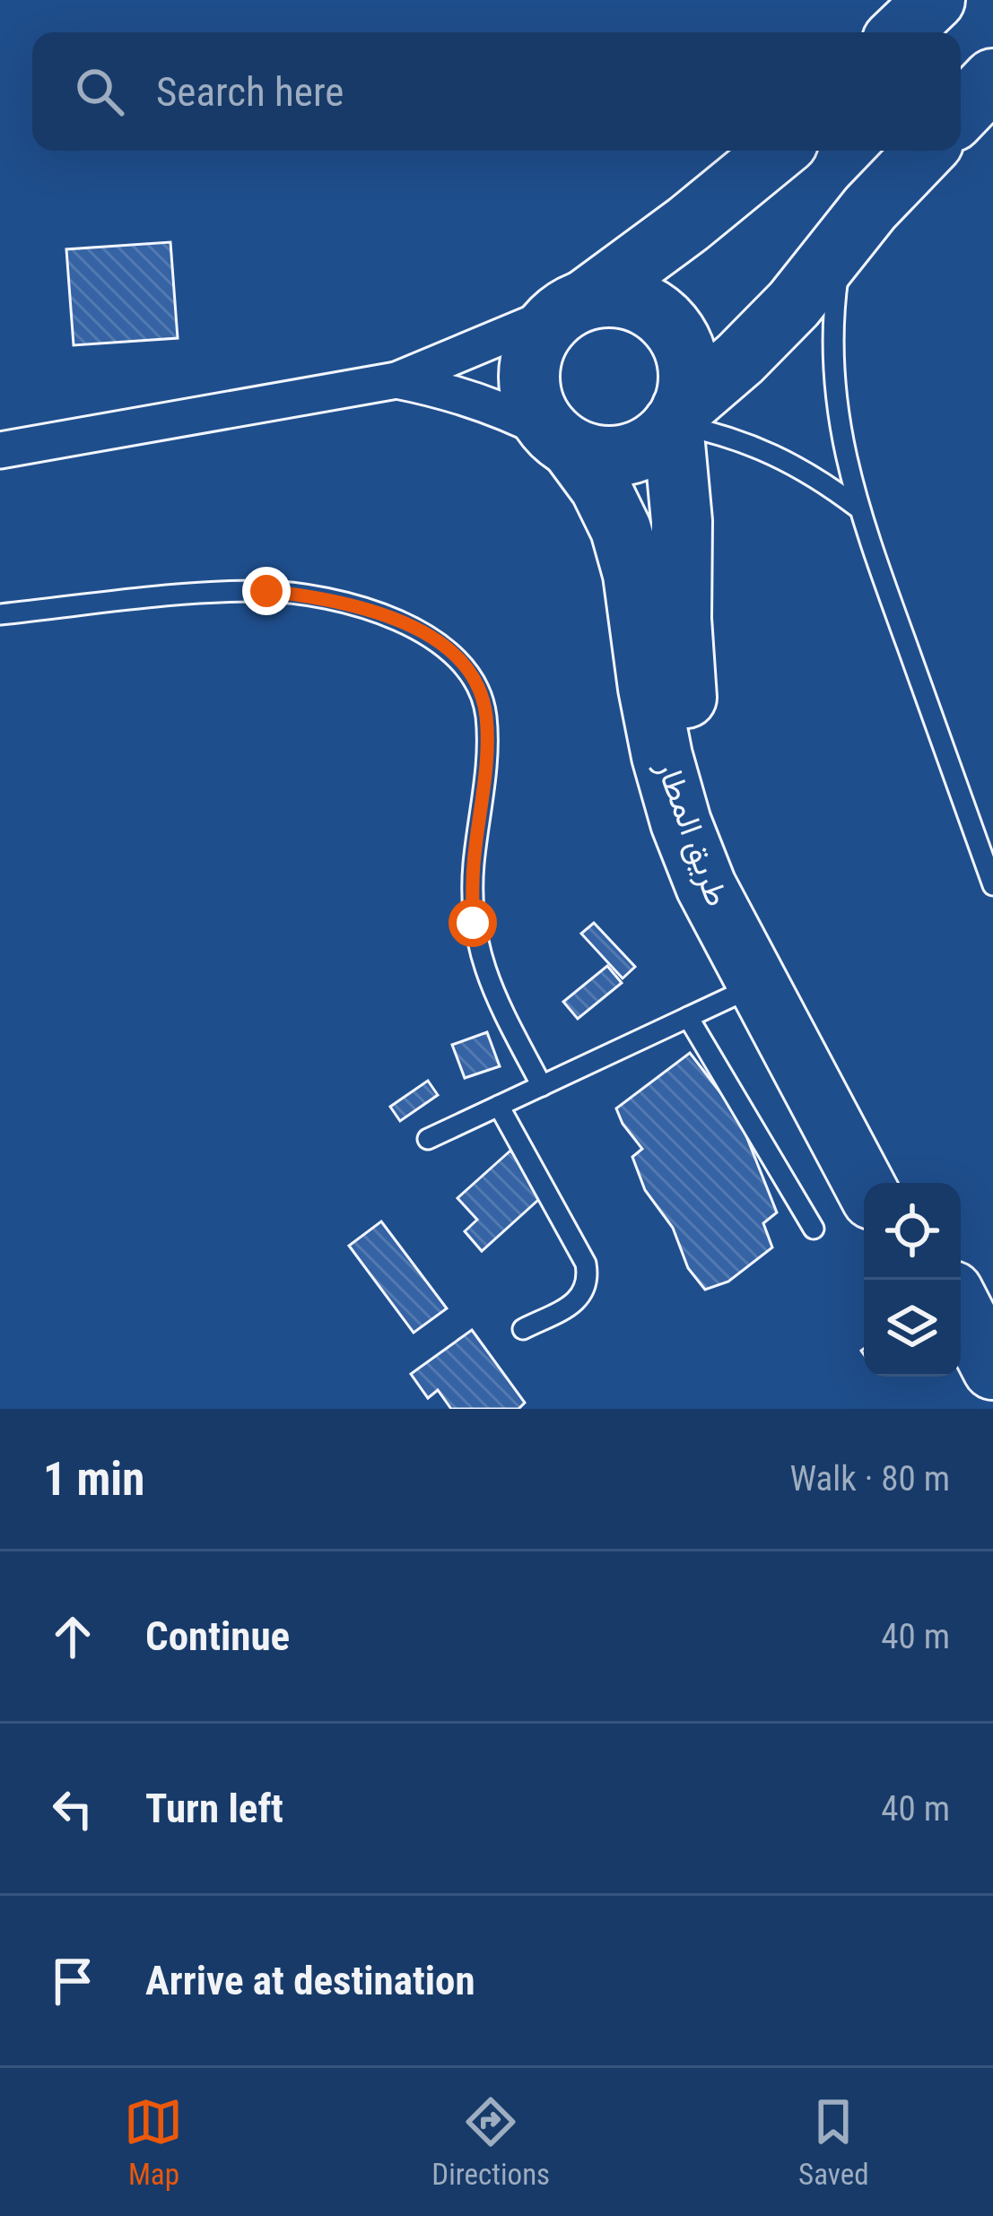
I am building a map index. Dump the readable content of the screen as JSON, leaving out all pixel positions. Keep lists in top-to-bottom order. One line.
{"streets":{"highway":["طريق المطار"]},"page":{"search":"Search here","heading":["1 min","Walk · 80 m"],"list":[["Continue","40 m"],["Turn left","40 m"],"Arrive at destination"],"nav":["Map","Directions","Saved"]}}
